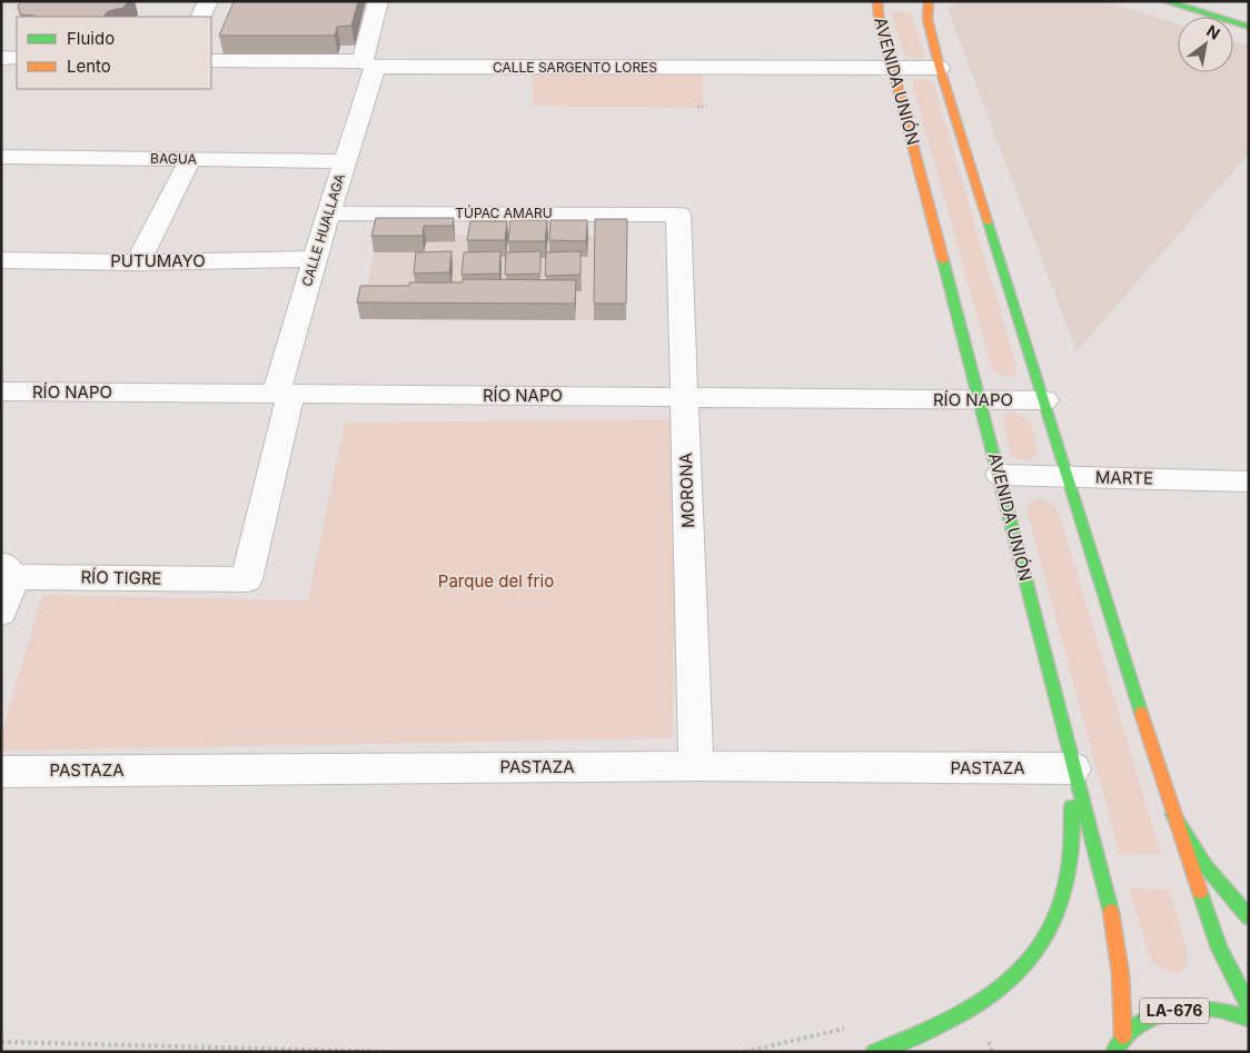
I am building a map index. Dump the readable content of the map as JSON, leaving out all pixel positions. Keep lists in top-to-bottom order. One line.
{"streets":{"street":["CALLE SARGENTO LORES","AVENIDA UNIÓN","BAGUA","TÚPAC AMARU","CALLE HUALLAGA","PUTUMAYO","RÍO NAPO","MARTE","MORONA","RÍO TIGRE","PASTAZA","LA-676"]},"crossings":[["CALLE SARGENTO LORES","AVENIDA UNIÓN"],["CALLE SARGENTO LORES","CALLE HUALLAGA"],["AVENIDA UNIÓN","RÍO NAPO"],["AVENIDA UNIÓN","MARTE"],["AVENIDA UNIÓN","PASTAZA"],["AVENIDA UNIÓN","LA-676"],["BAGUA","CALLE HUALLAGA"],["TÚPAC AMARU","CALLE HUALLAGA"],["TÚPAC AMARU","MORONA"],["CALLE HUALLAGA","PUTUMAYO"],["CALLE HUALLAGA","RÍO NAPO"],["CALLE HUALLAGA","RÍO TIGRE"],["RÍO NAPO","MORONA"],["MORONA","PASTAZA"]],"parks":["Parque del frio"],"legend":["Fluido","Lento"],"north":"top right"}
